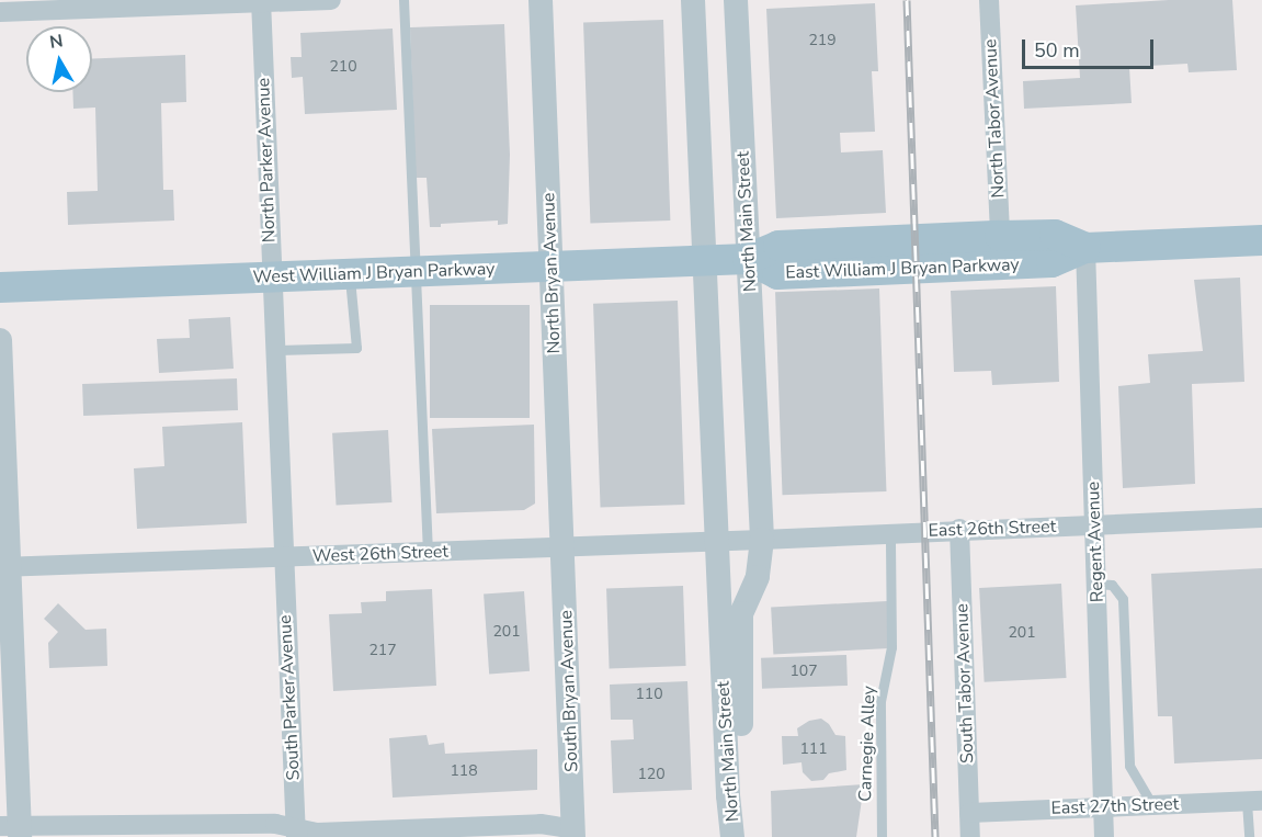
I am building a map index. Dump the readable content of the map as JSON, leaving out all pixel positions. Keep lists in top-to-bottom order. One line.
{"streets":{"main road":["East William J Bryan Parkway","West William J Bryan Parkway"],"street":["North Tabor Avenue","North Parker Avenue","North Main Street","North Bryan Avenue","East 26th Street","Regent Avenue","West 26th Street","South Tabor Avenue","South Bryan Avenue","South Parker Avenue","East 27th Street"],"lane":["Carnegie Alley"]},"crossings":[["North Tabor Avenue","East William J Bryan Parkway"],["North Parker Avenue","West William J Bryan Parkway"],["North Parker Avenue","West 26th Street"],["North Parker Avenue","South Parker Avenue"],["North Main Street","East William J Bryan Parkway"],["North Main Street","West William J Bryan Parkway"],["North Main Street","East 26th Street"],["North Main Street","West 26th Street"],["East William J Bryan Parkway","West William J Bryan Parkway"],["East William J Bryan Parkway","Regent Avenue"],["West William J Bryan Parkway","North Bryan Avenue"],["North Bryan Avenue","West 26th Street"],["North Bryan Avenue","South Bryan Avenue"],["East 26th Street","Regent Avenue"],["East 26th Street","West 26th Street"],["East 26th Street","South Tabor Avenue"],["East 26th Street","Carnegie Alley"],["Regent Avenue","East 27th Street"],["West 26th Street","South Bryan Avenue"],["West 26th Street","South Parker Avenue"],["South Tabor Avenue","East 27th Street"]],"house_numbers":["219","210","201","201","217","107","110","111","118","120"],"scale_bar":"50 m","north":"top"}
